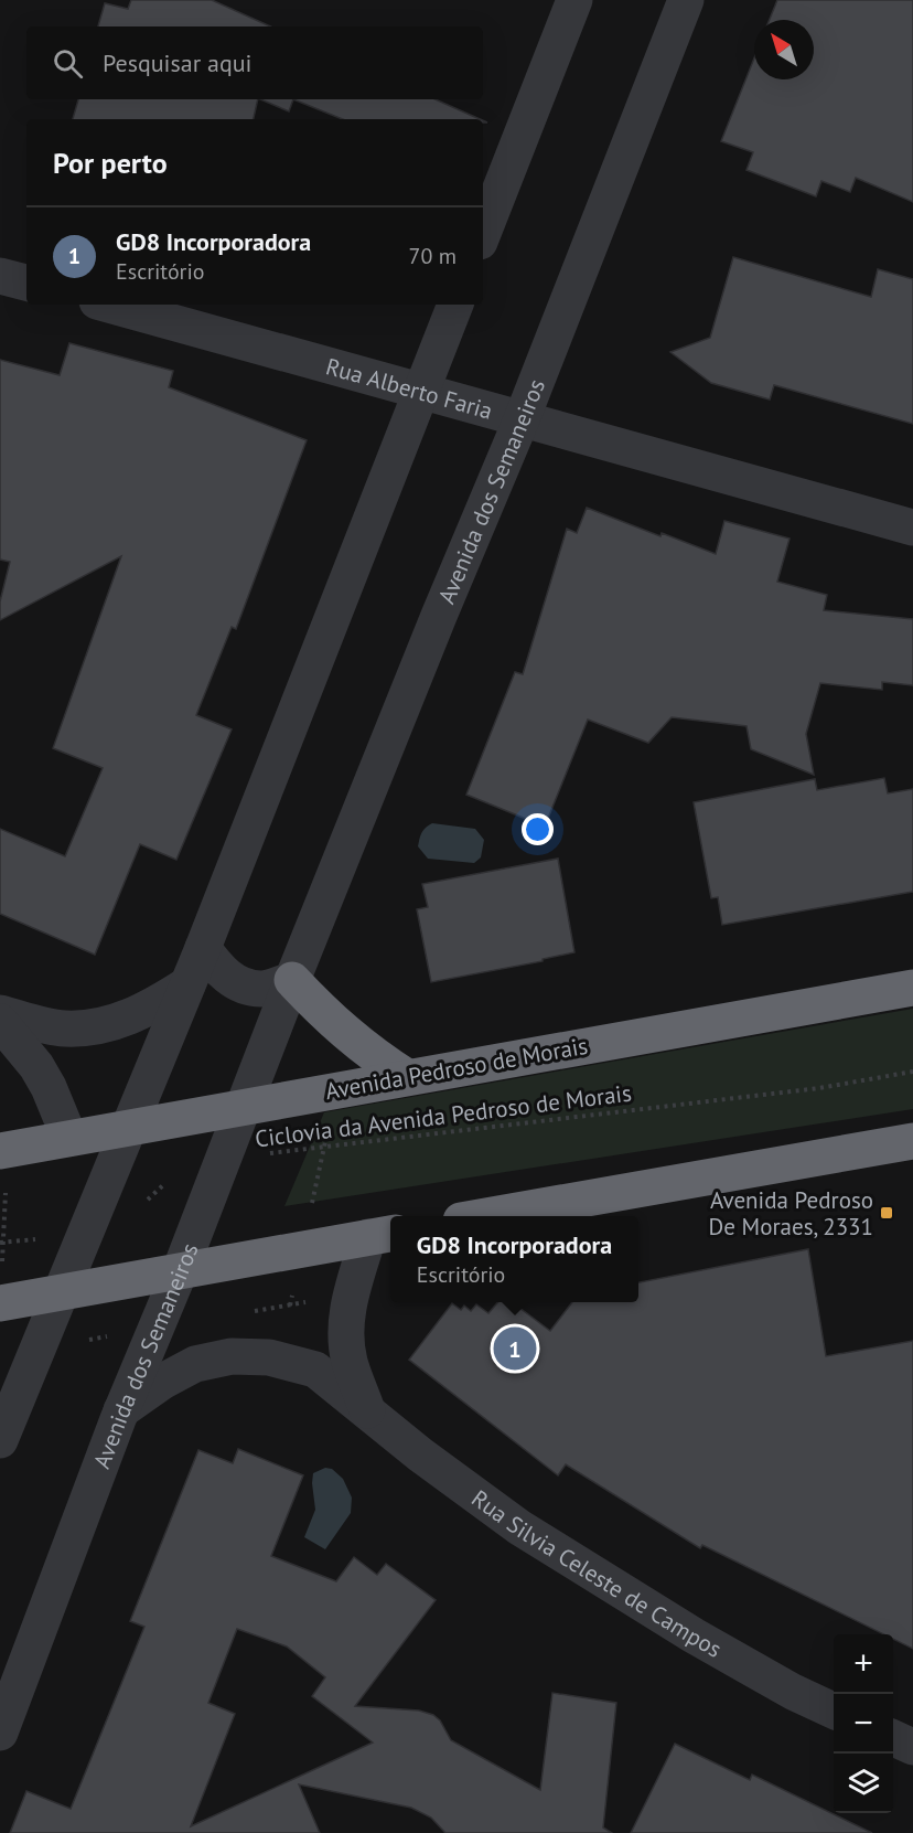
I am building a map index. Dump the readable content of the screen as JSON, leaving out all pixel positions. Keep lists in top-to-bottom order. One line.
{"streets":{"highway":["Avenida Pedroso de Morais"],"street":["Rua Alberto Faria","Avenida dos Semaneiros","Rua Silvia Celeste de Campos"],"path":["Ciclovia da Avenida Pedroso de Morais"]},"crossings":[["Rua Alberto Faria","Avenida dos Semaneiros"],["Avenida dos Semaneiros","Avenida Pedroso de Morais"],["Avenida dos Semaneiros","Ciclovia da Avenida Pedroso de Morais"],["Avenida dos Semaneiros","Rua Silvia Celeste de Campos"]],"places":{"transit":["Avenida Pedroso De Moraes, 2331"]},"north":"top left","page":{"search":"Pesquisar aqui","heading":"Por perto","list":[{"mark":"1","name":"GD8 Incorporadora","note":"Escritório","value":"70 m"}],"popup":["GD8 Incorporadora","Escritório"],"pins":"1","map_buttons":["+","−"]}}
